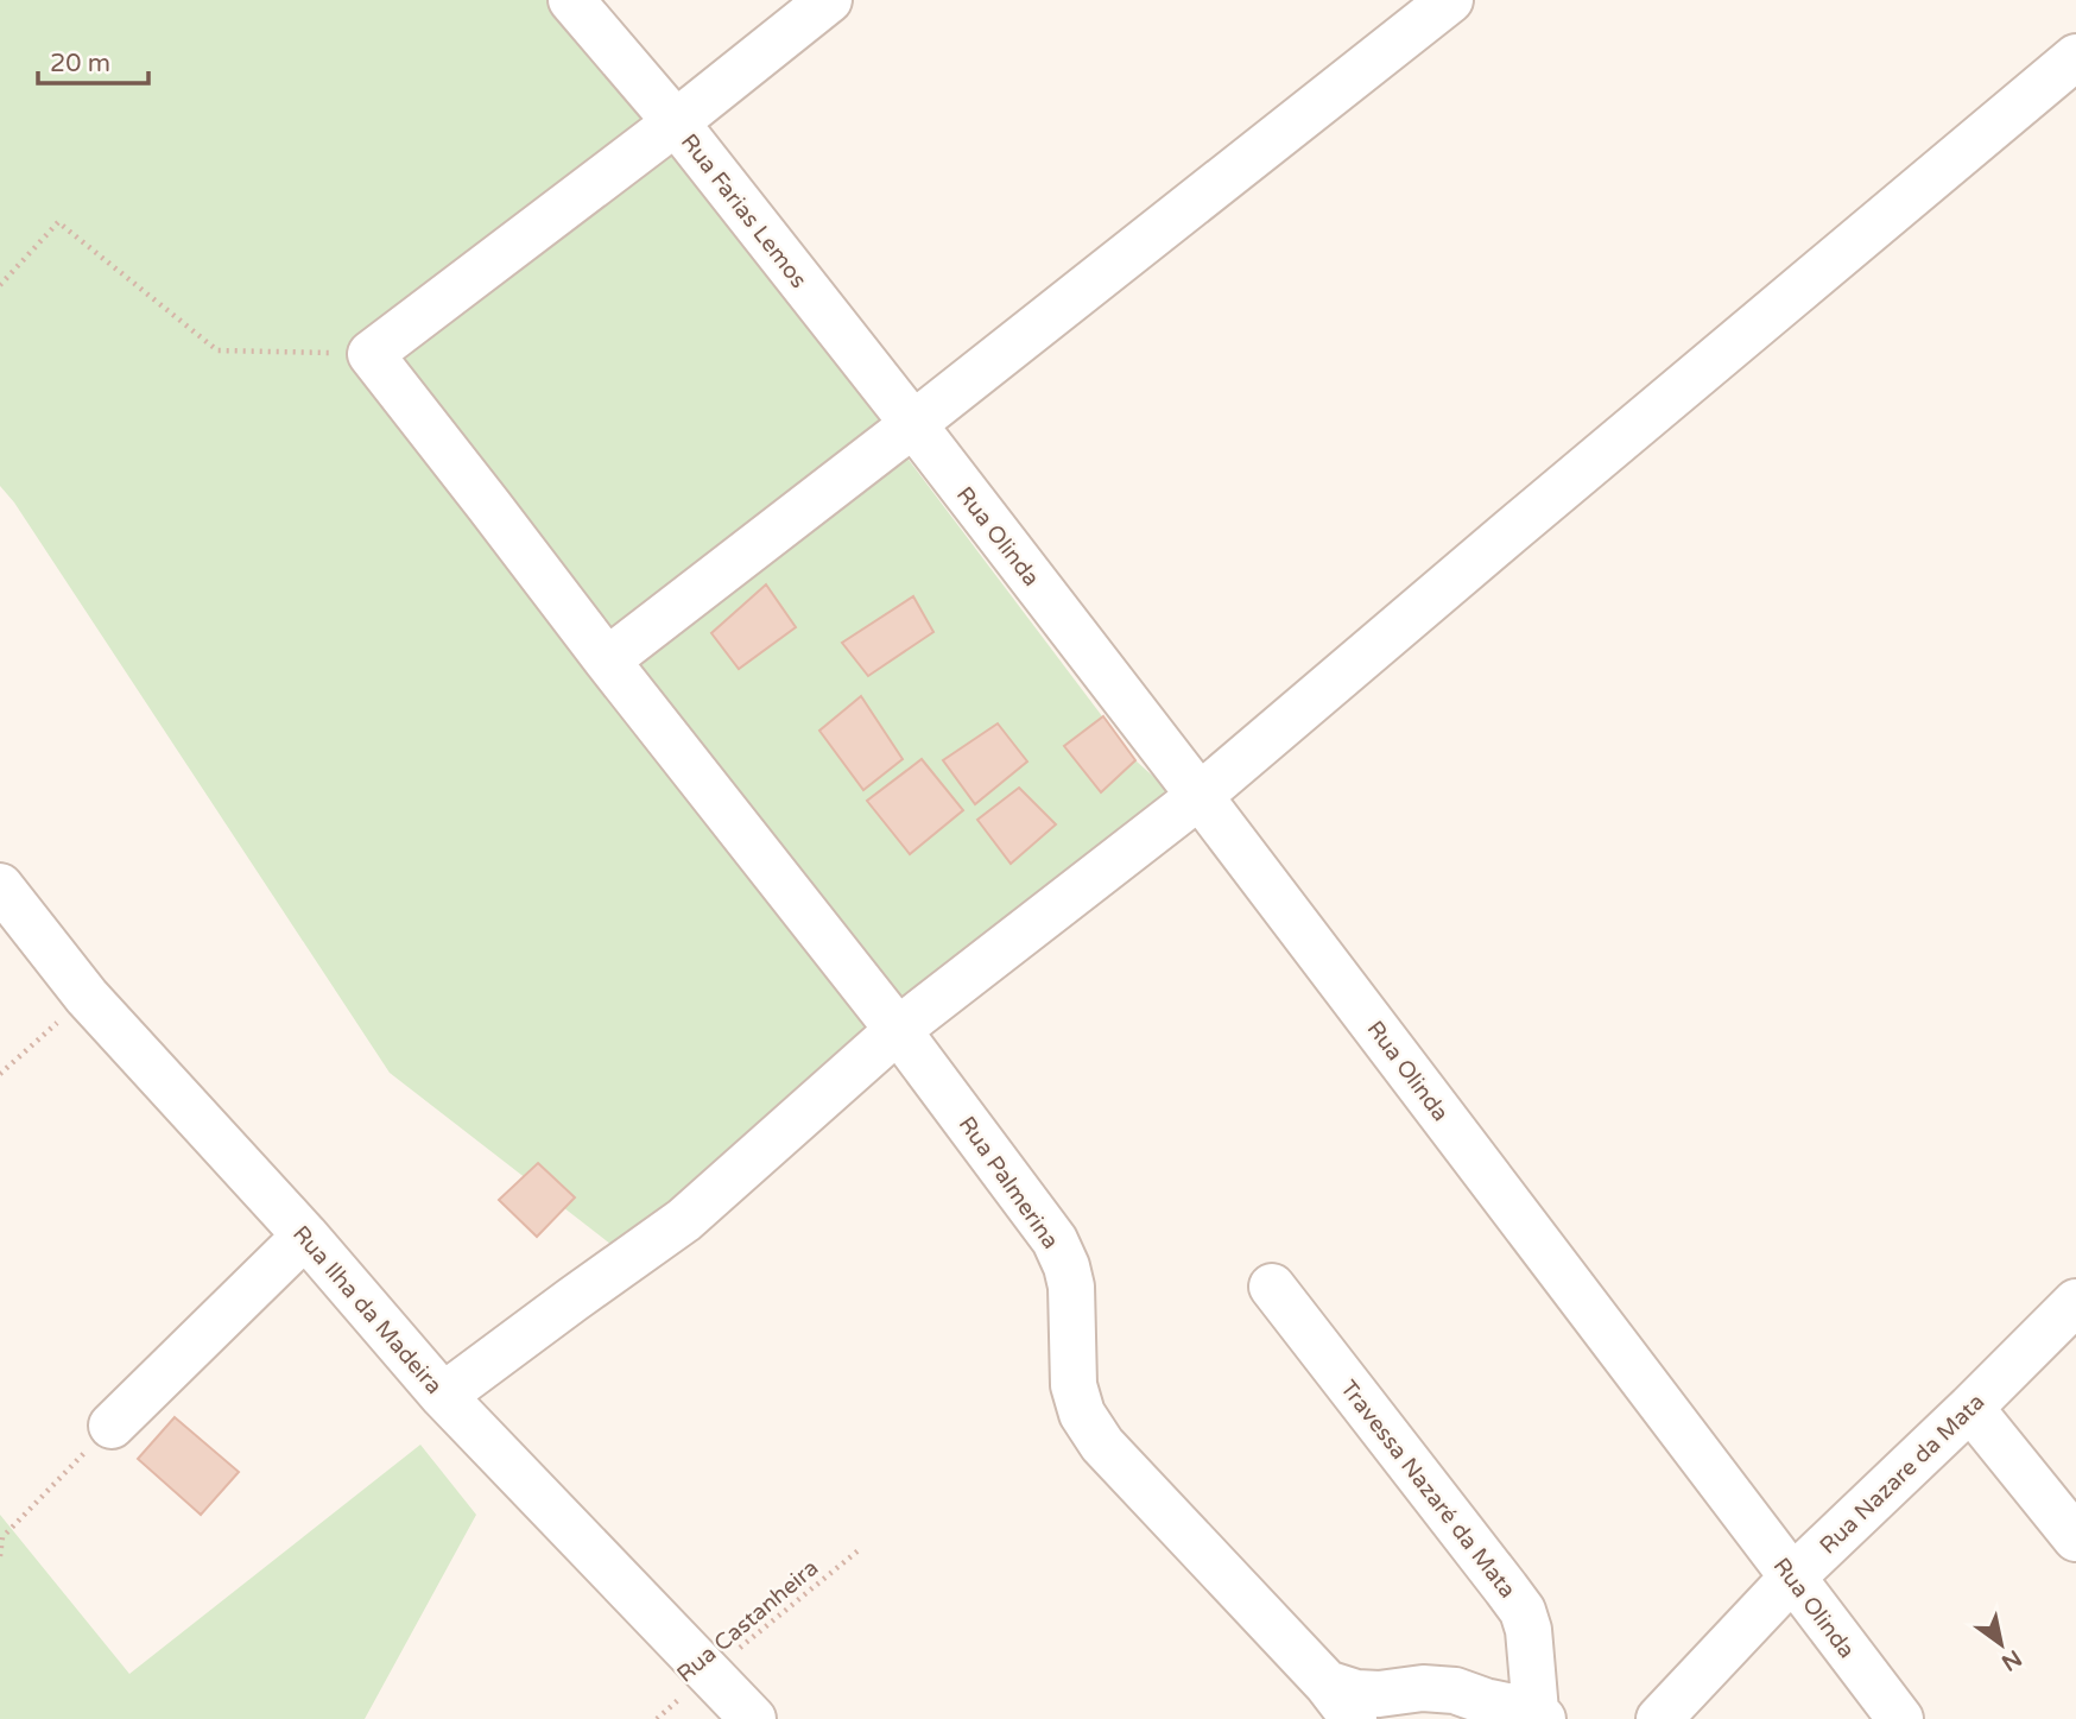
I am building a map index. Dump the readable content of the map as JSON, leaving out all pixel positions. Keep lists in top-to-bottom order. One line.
{"streets":{"street":["Rua Farias Lemos","Rua Olinda","Rua Palmerina","Rua Ilha da Madeira","Rua Nazare da Mata","Travessa Nazaré da Mata"],"path":["Rua Castanheira"]},"crossings":[["Rua Farias Lemos","Rua Olinda"],["Rua Olinda","Rua Nazare da Mata"],["Rua Ilha da Madeira","Rua Castanheira"]],"scale_bar":"20 m","north":"bottom right"}
